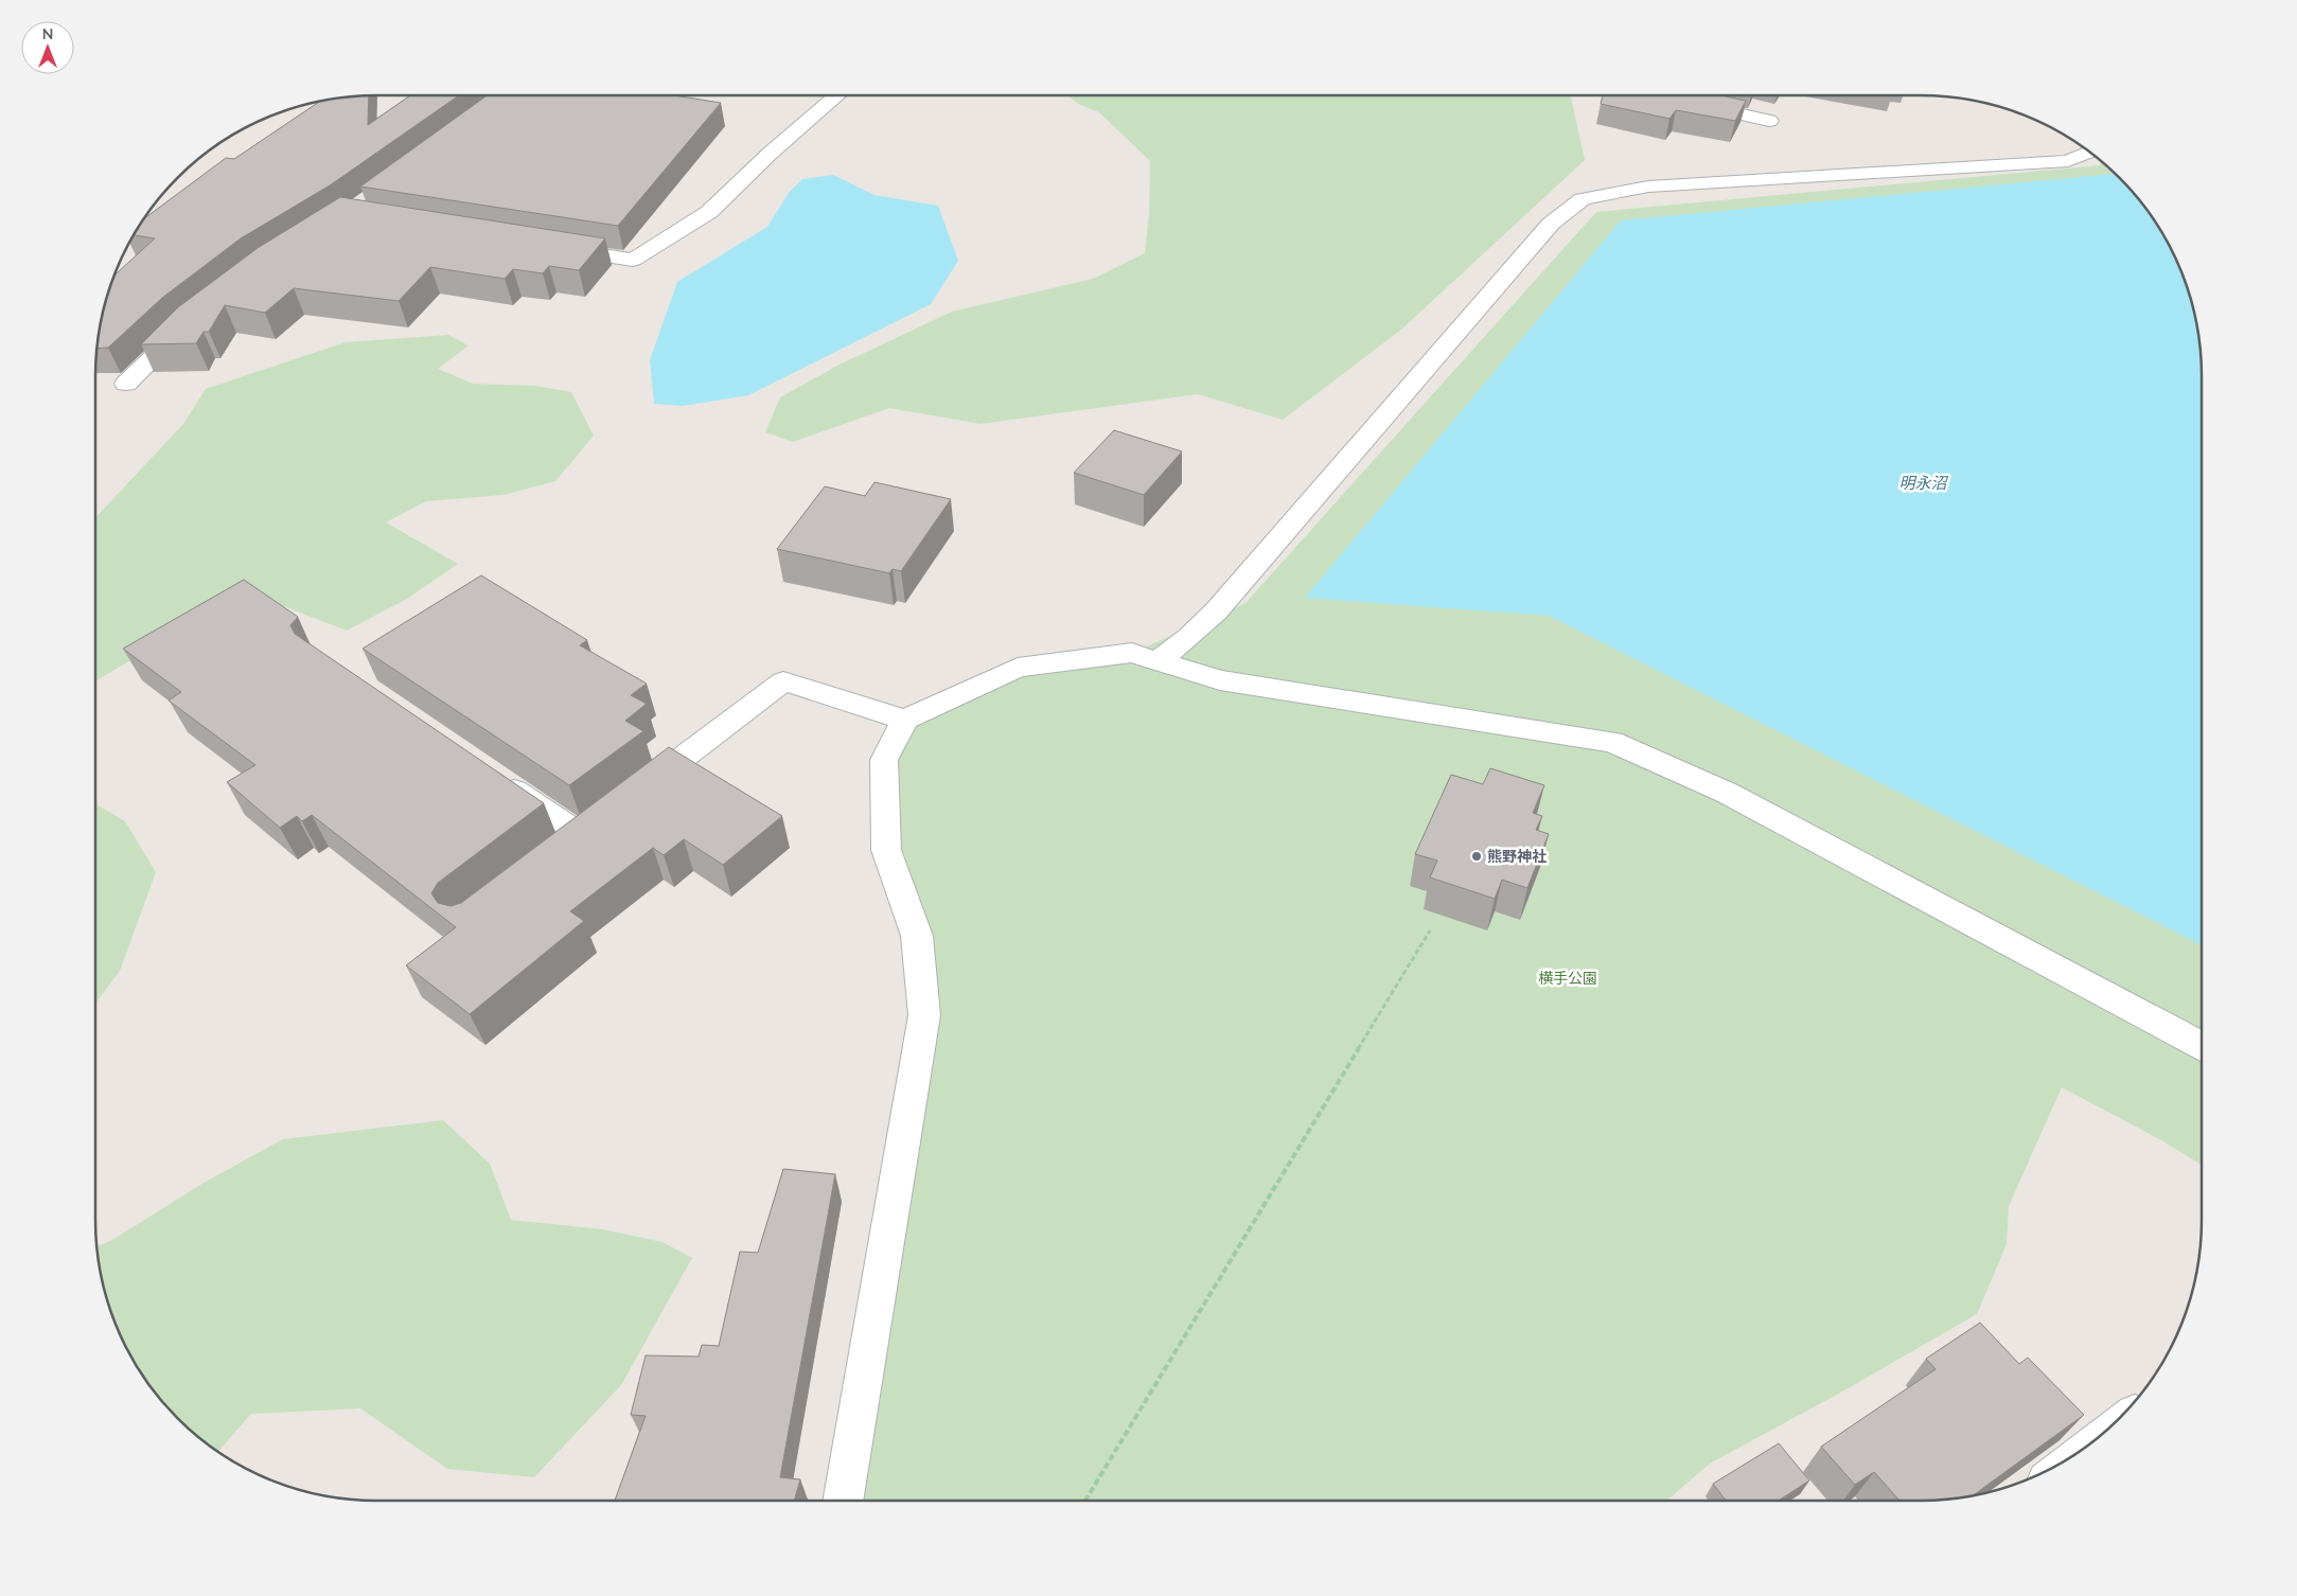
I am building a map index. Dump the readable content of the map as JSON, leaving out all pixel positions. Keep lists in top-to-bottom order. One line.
{"water":["明永沼"],"parks":["横手公園"],"places":["熊野神社"],"north":"top"}
